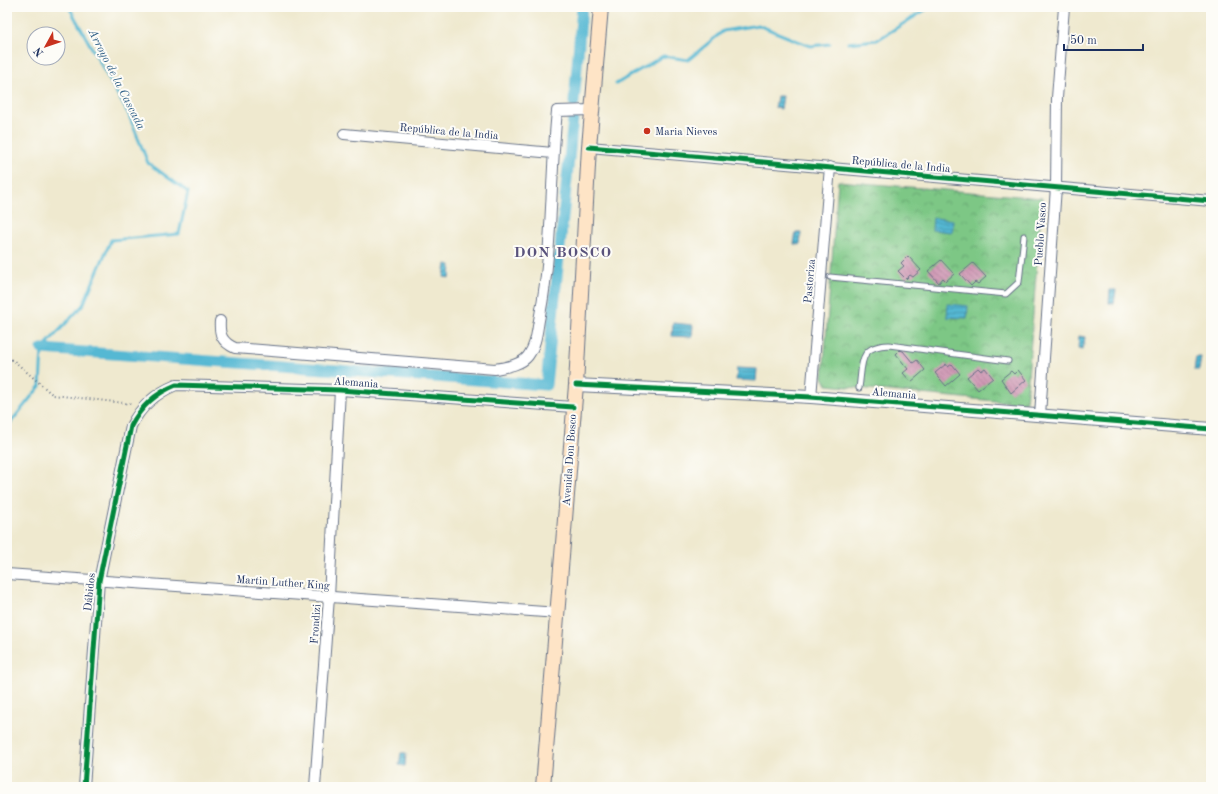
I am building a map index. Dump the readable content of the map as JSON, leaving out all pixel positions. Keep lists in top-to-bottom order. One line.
{"streets":{"main road":["Avenida Don Bosco"],"street":["República de la India","Pueblo Vasco","Pastoriza","Alemania","Martin Luther King","Dábidos","Frondizi"]},"crossings":[["República de la India","Pueblo Vasco"],["República de la India","Pastoriza"],["República de la India","Avenida Don Bosco"],["Pueblo Vasco","Alemania"],["Pastoriza","Alemania"],["Alemania","Avenida Don Bosco"],["Alemania","Dábidos"],["Alemania","Frondizi"],["Avenida Don Bosco","Martin Luther King"],["Martin Luther King","Dábidos"],["Martin Luther King","Frondizi"]],"districts":["DON BOSCO"],"water":["Arroyo de la Cascada"],"places":["Maria Nieves"],"scale_bar":"50 m","north":"bottom left"}
